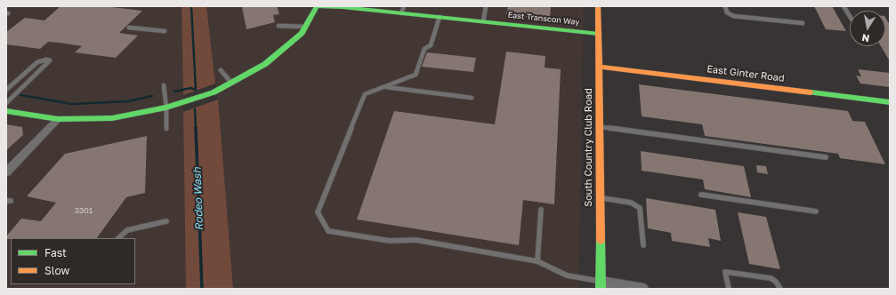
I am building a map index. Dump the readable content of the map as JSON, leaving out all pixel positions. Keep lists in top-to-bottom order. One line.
{"streets":{"street":["East Transcon Way","East Ginter Road","South Country Club Road"]},"crossings":[["East Transcon Way","South Country Club Road"],["East Ginter Road","South Country Club Road"]],"water":["Rodeo Wash"],"house_numbers":["3301"],"legend":["Fast","Slow"],"north":"bottom"}
